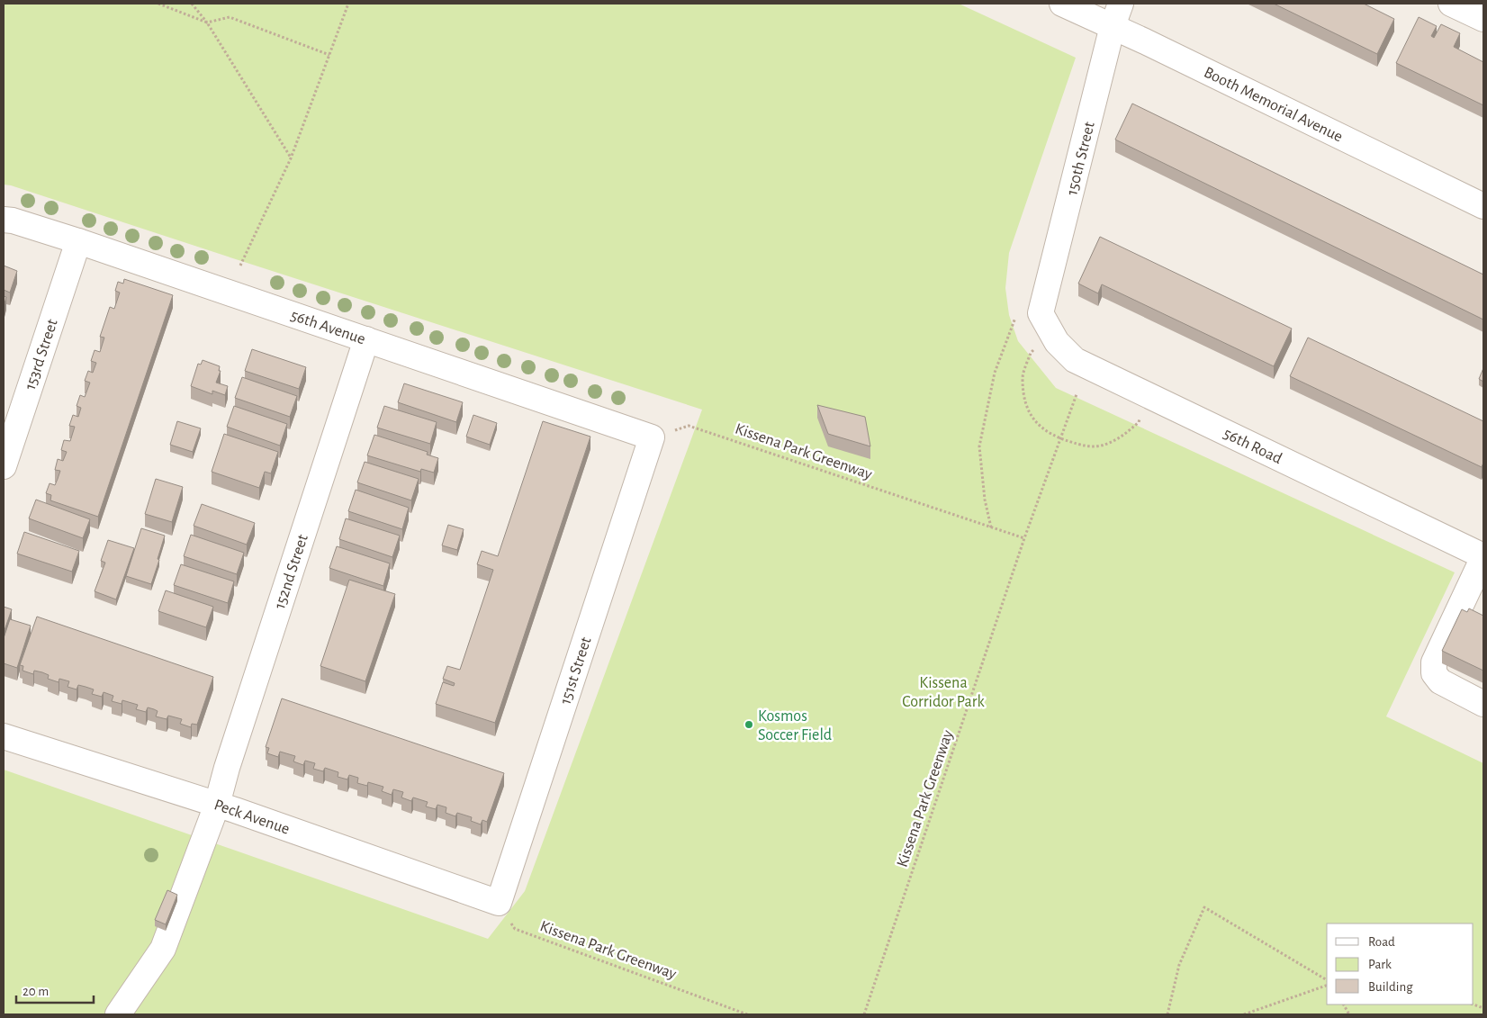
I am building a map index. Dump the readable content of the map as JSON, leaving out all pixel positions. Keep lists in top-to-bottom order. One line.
{"streets":{"street":["Booth Memorial Avenue","150th Street","56th Avenue","153rd Street","56th Road","152nd Street","151st Street","Peck Avenue"],"path":["Kissena Park Greenway"]},"crossings":[["Booth Memorial Avenue","150th Street"],["150th Street","56th Road"],["56th Avenue","153rd Street"],["56th Avenue","Kissena Park Greenway"],["56th Avenue","152nd Street"],["56th Avenue","151st Street"],["Kissena Park Greenway","151st Street"],["Kissena Park Greenway","Peck Avenue"],["152nd Street","Peck Avenue"],["151st Street","Peck Avenue"]],"parks":["Kissena Corridor Park"],"places":["Kosmos Soccer Field"],"legend":["Road","Park","Building"],"scale_bar":"20 m"}
